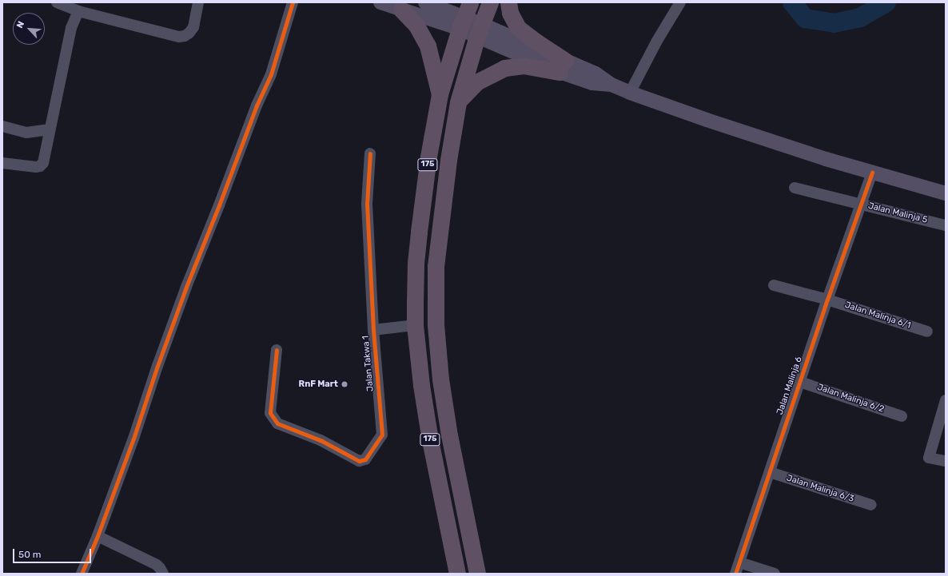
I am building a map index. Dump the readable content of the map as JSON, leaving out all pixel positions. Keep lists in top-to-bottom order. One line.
{"streets":{"highway":["175"],"street":["Jalan Malinja 5","Jalan Malinja 6/1","Jalan Takwa 1","Jalan Malinja 6","Jalan Malinja 6/2","Jalan Malinja 6/3"]},"crossings":[["Jalan Malinja 5","Jalan Malinja 6"],["Jalan Malinja 6/1","Jalan Malinja 6"],["Jalan Malinja 6","Jalan Malinja 6/2"],["Jalan Malinja 6","Jalan Malinja 6/3"]],"places":["RnF Mart"],"scale_bar":"50 m","north":"top left"}
